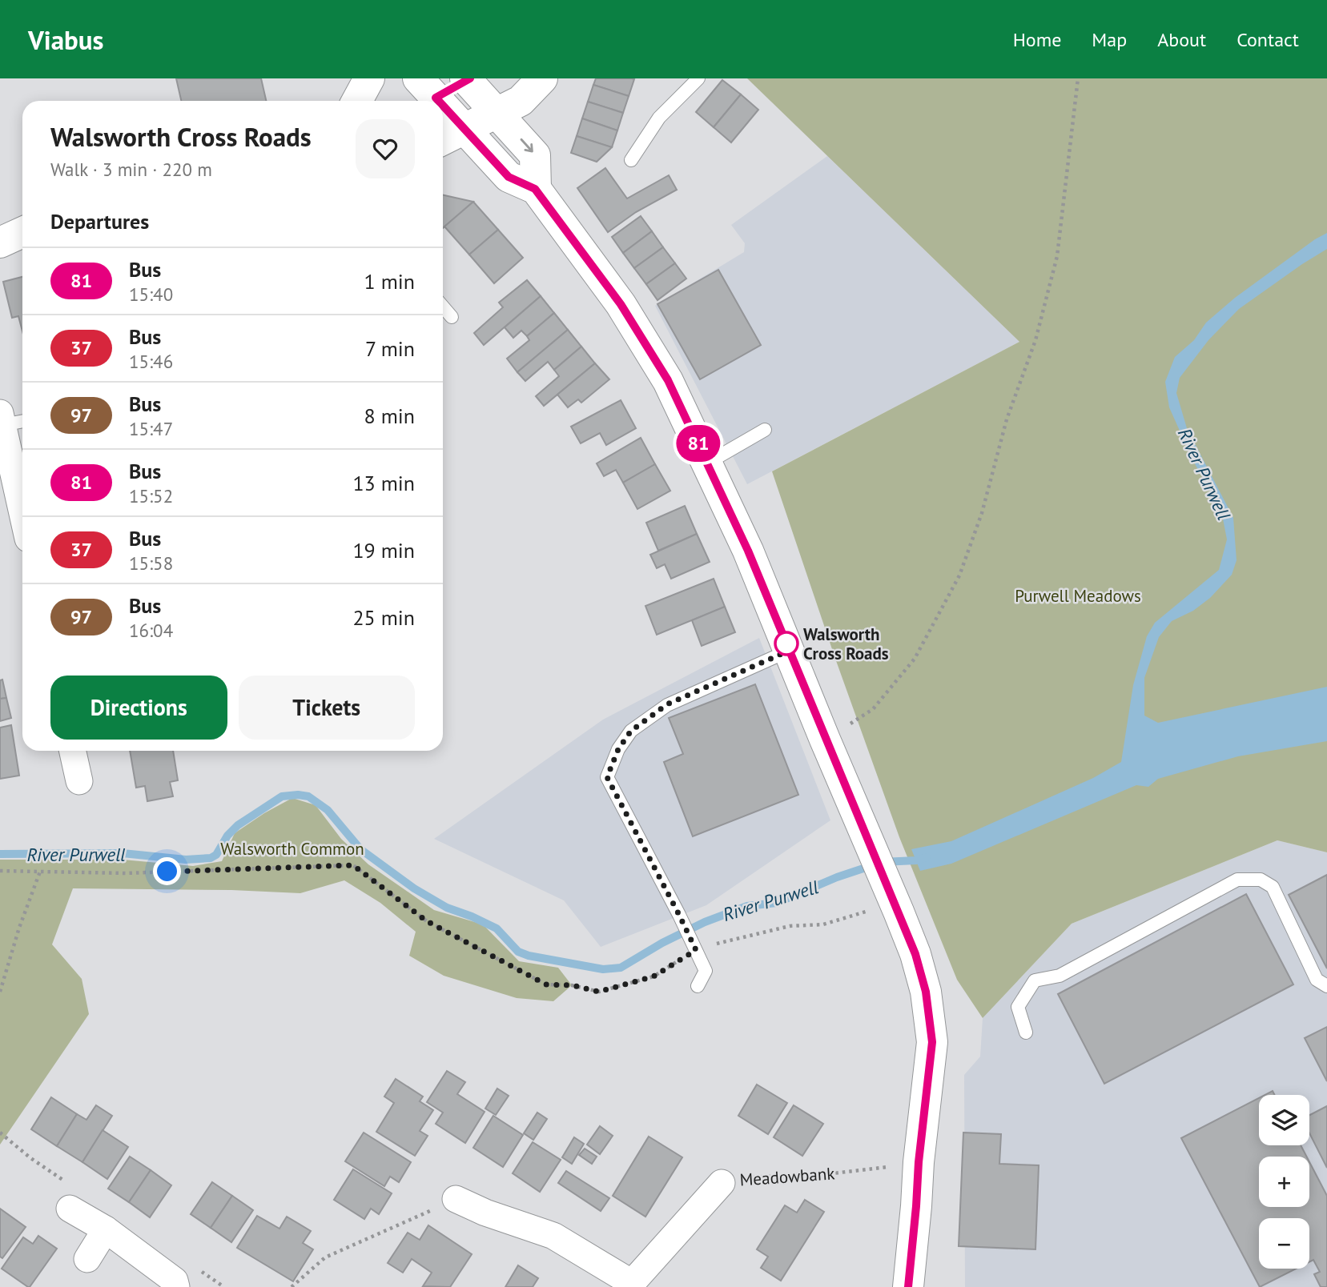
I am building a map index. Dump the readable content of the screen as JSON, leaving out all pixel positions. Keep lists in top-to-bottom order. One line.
{"streets":{"street":["Meadowbank"]},"water":["River Purwell"],"parks":["Purwell Meadows","Walsworth Common"],"places":["Walsworth Cross Roads"],"lines":["bus line 81"],"page":{"header":"Viabus","nav":["Home","Map","About","Contact"],"on_map":"81","heading":[["Walsworth Cross Roads","Walk · 3 min · 220 m"],"Departures"],"list":[{"mark":"81","name":"Bus","note":"15:40","value":"1 min"},{"mark":"37","name":"Bus","note":"15:46","value":"7 min"},{"mark":"97","name":"Bus","note":"15:47","value":"8 min"},{"mark":"81","name":"Bus","note":"15:52","value":"13 min"},{"mark":"37","name":"Bus","note":"15:58","value":"19 min"},{"mark":"97","name":"Bus","note":"16:04","value":"25 min"}],"buttons":["Directions","Tickets"],"map_buttons":["+","−"]}}
